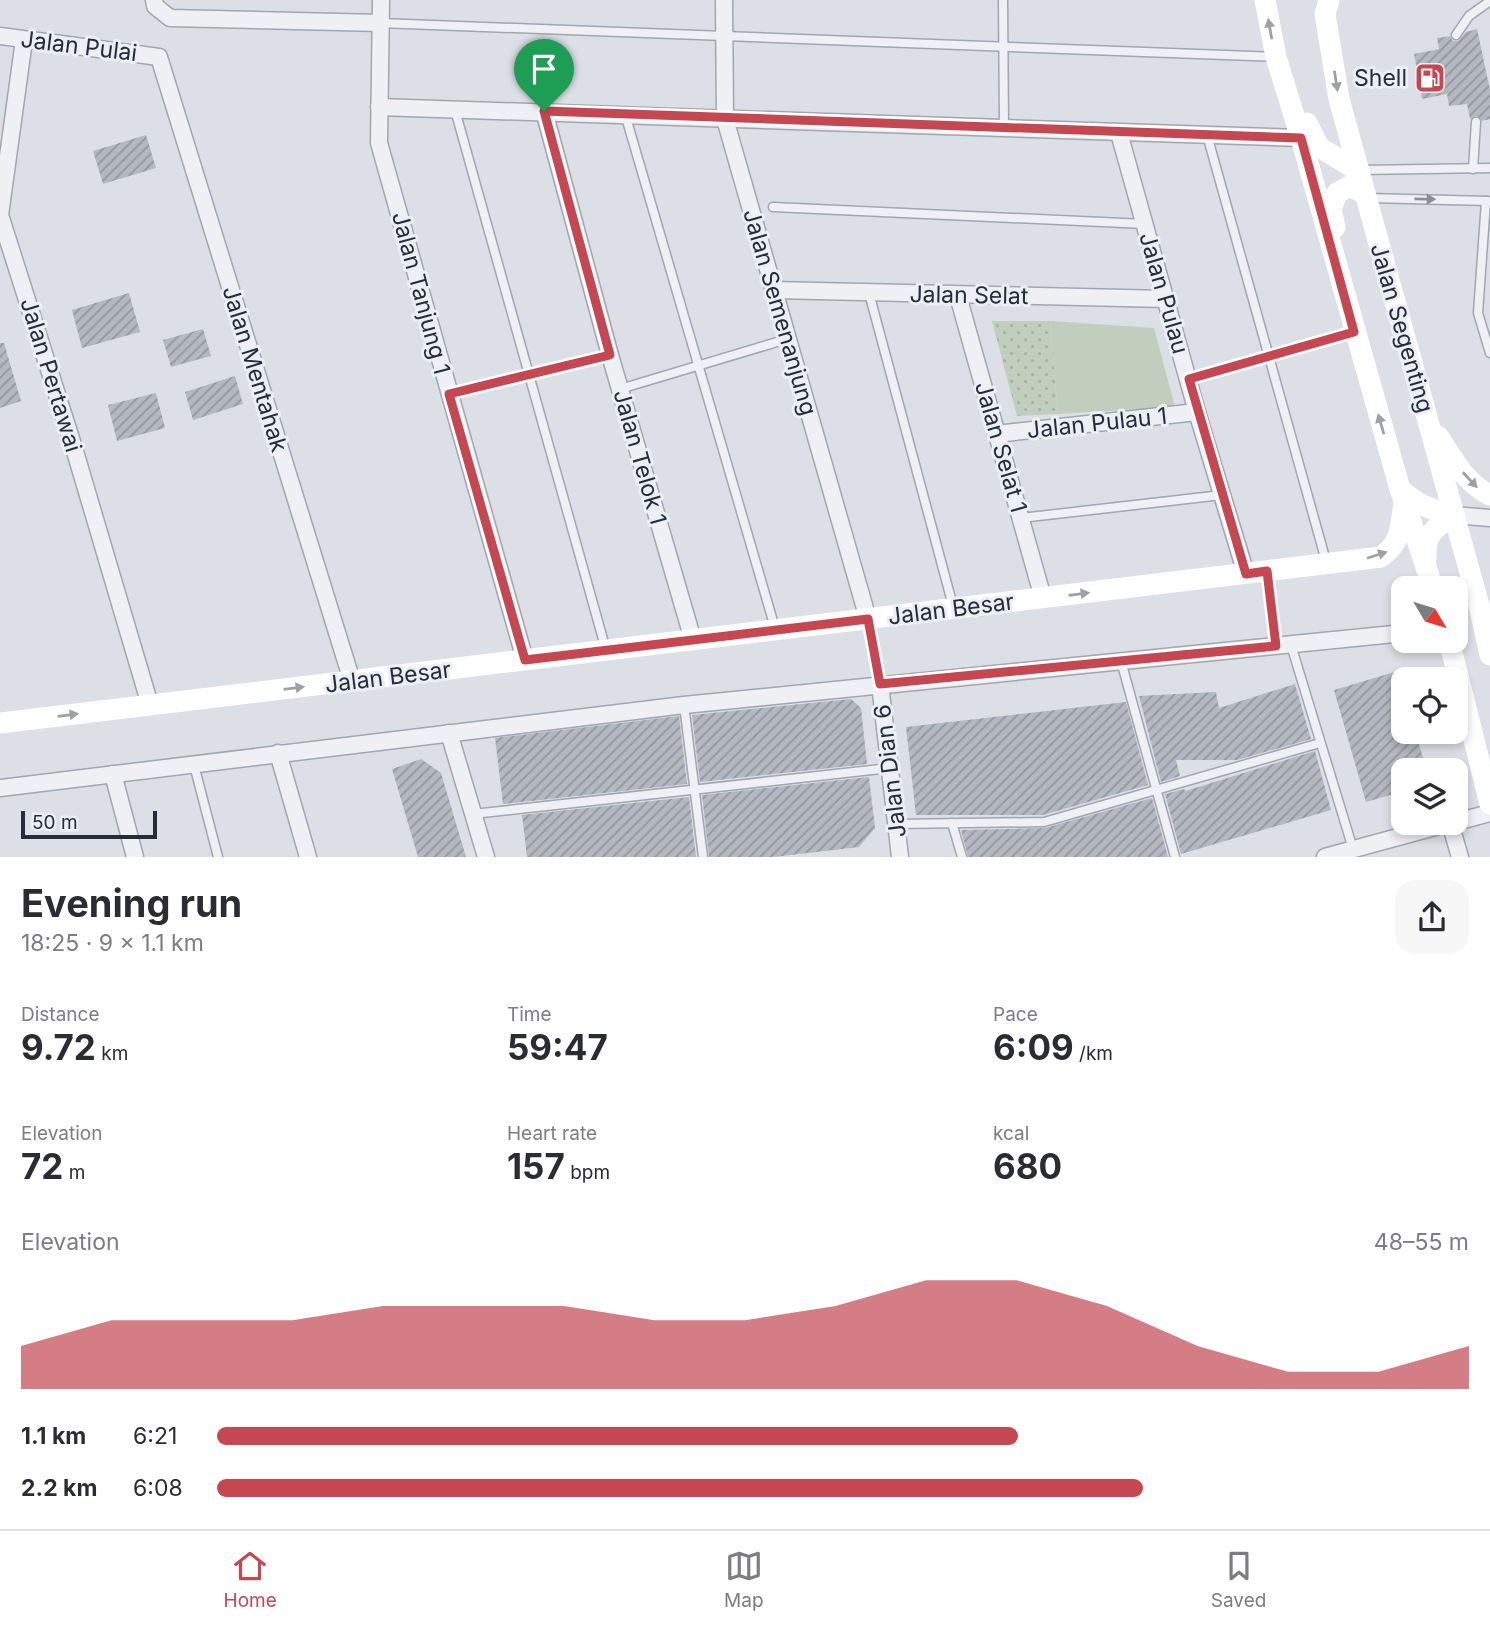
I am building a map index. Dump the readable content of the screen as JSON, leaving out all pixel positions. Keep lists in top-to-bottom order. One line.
{"streets":{"street":["Jalan Pulai","Jalan Tanjung 1","Jalan Pulau","Jalan Selat","Jalan Semenanjung","Jalan Segenting","Jalan Mentahak","Jalan Pertawai","Jalan Pulau 1","Jalan Selat 1","Jalan Telok 1","Jalan Besar","Jalan Dian 6"]},"crossings":[["Jalan Pulai","Jalan Mentahak"],["Jalan Pulai","Jalan Pertawai"],["Jalan Tanjung 1","Jalan Besar"],["Jalan Pulau","Jalan Selat"],["Jalan Pulau","Jalan Pulau 1"],["Jalan Pulau","Jalan Besar"],["Jalan Selat","Jalan Semenanjung"],["Jalan Selat","Jalan Selat 1"],["Jalan Semenanjung","Jalan Besar"],["Jalan Segenting","Jalan Besar"],["Jalan Mentahak","Jalan Besar"],["Jalan Pertawai","Jalan Besar"],["Jalan Pulau 1","Jalan Selat 1"],["Jalan Selat 1","Jalan Besar"],["Jalan Telok 1","Jalan Besar"]],"places":{"fuel station":["Shell"]},"scale_bar":"50 m","north":"bottom right","page":{"scale":"50 m","heading":["Evening run","18:25 · 9 × 1.1 km"],"stats":[["Distance","9.72 km"],["Time","59:47"],["Pace","6:09 /km"],["Elevation","72 m"],["Heart rate","157 bpm"],["kcal","680"]],"chart":["Elevation","48–55 m"],"list":[{"name":"1.1 km","note":"6:21"},{"name":"2.2 km","note":"6:08"}],"tabs":["Home","Map","Saved"]}}
